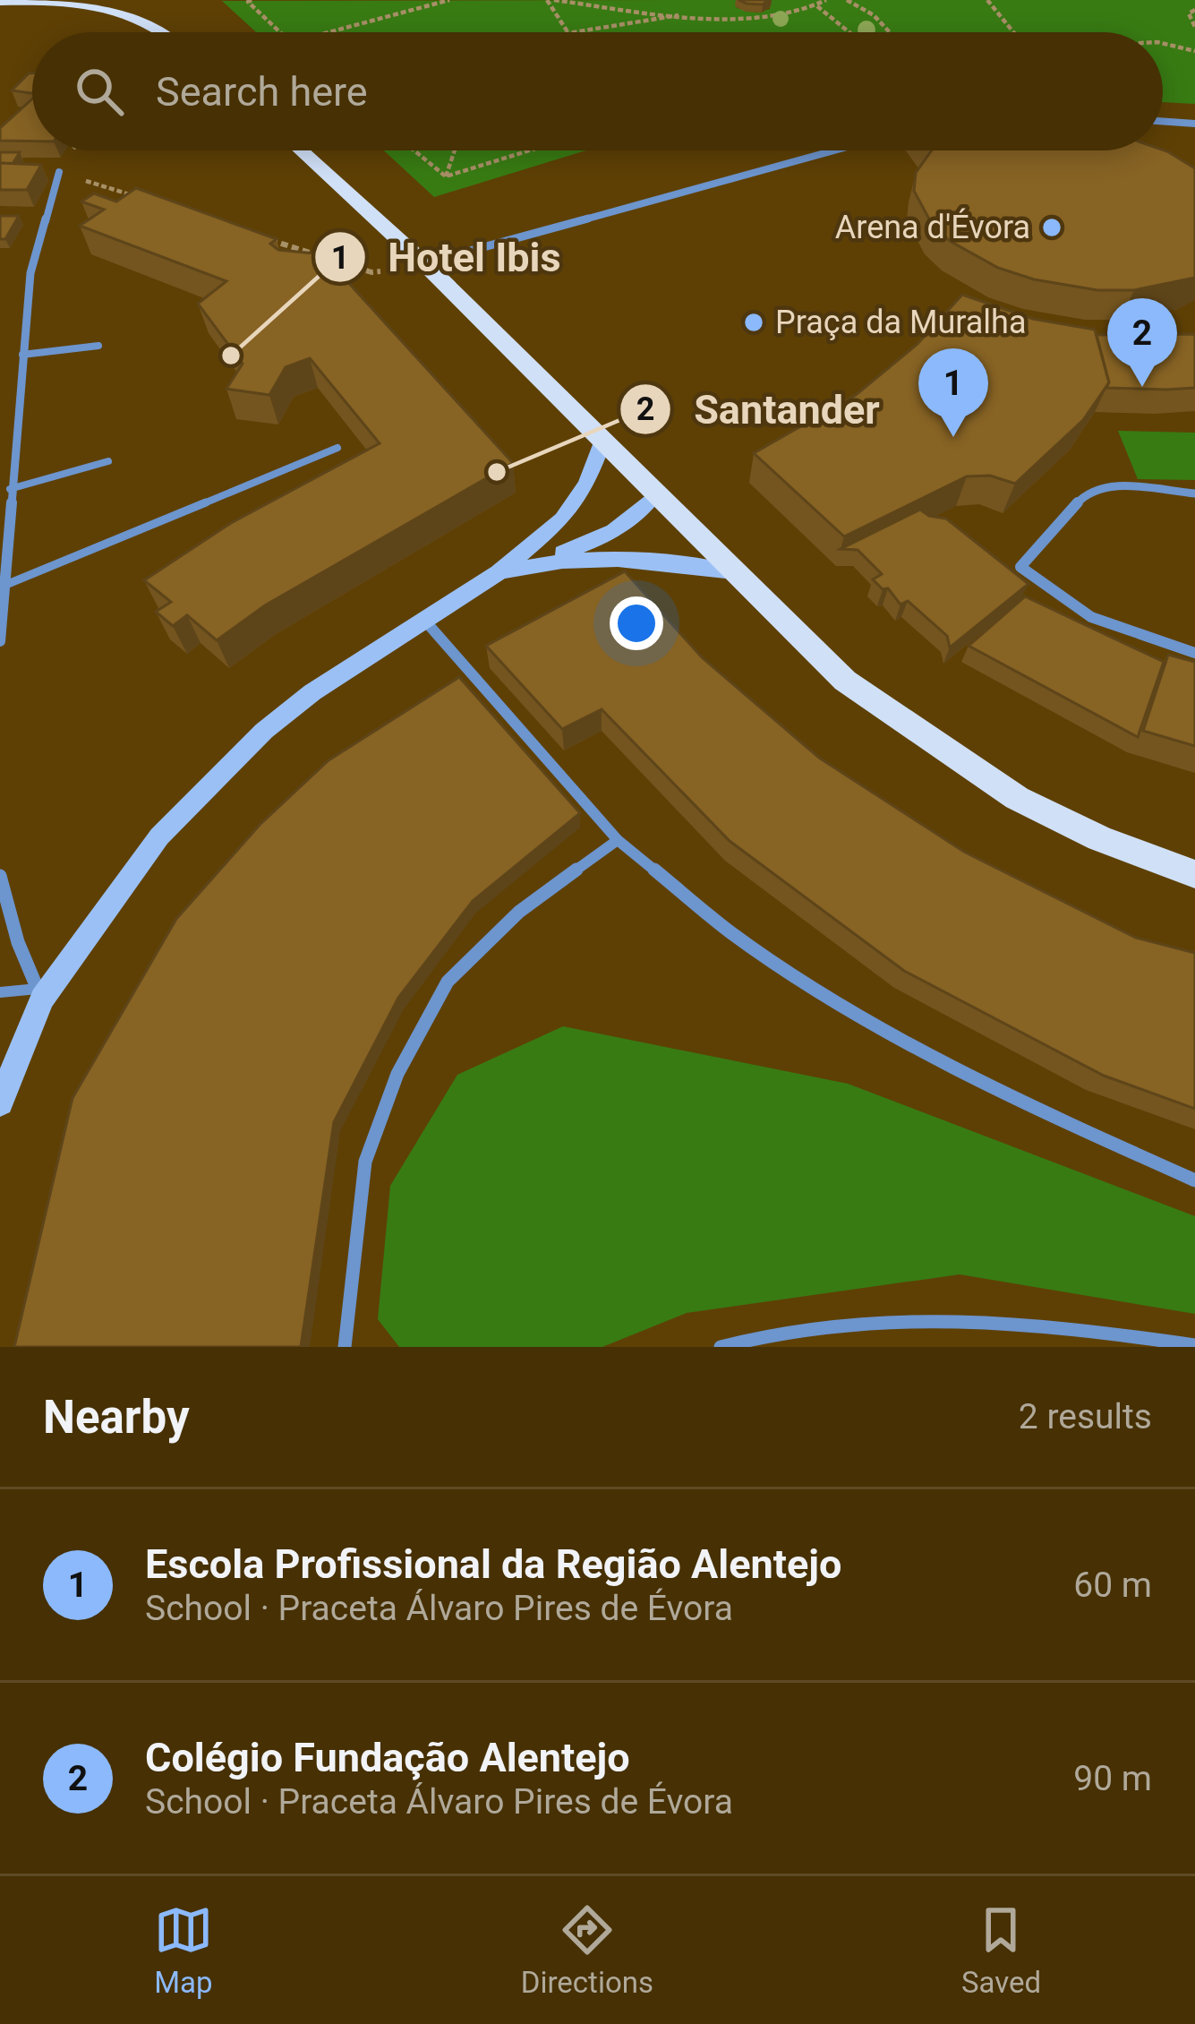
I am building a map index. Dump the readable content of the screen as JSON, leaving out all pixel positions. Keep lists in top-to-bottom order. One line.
{"places":["Arena d'Évora","Praça da Muralha","Hotel Ibis","Santander"],"page":{"search":"Search here","pins":["2","1"],"heading":["Nearby","2 results"],"list":[{"mark":"1","name":"Escola Profissional da Região Alentejo","note":"School · Praceta Álvaro Pires de Évora","value":"60 m"},{"mark":"2","name":"Colégio Fundação Alentejo","note":"School · Praceta Álvaro Pires de Évora","value":"90 m"}],"nav":["Map","Directions","Saved"]}}
